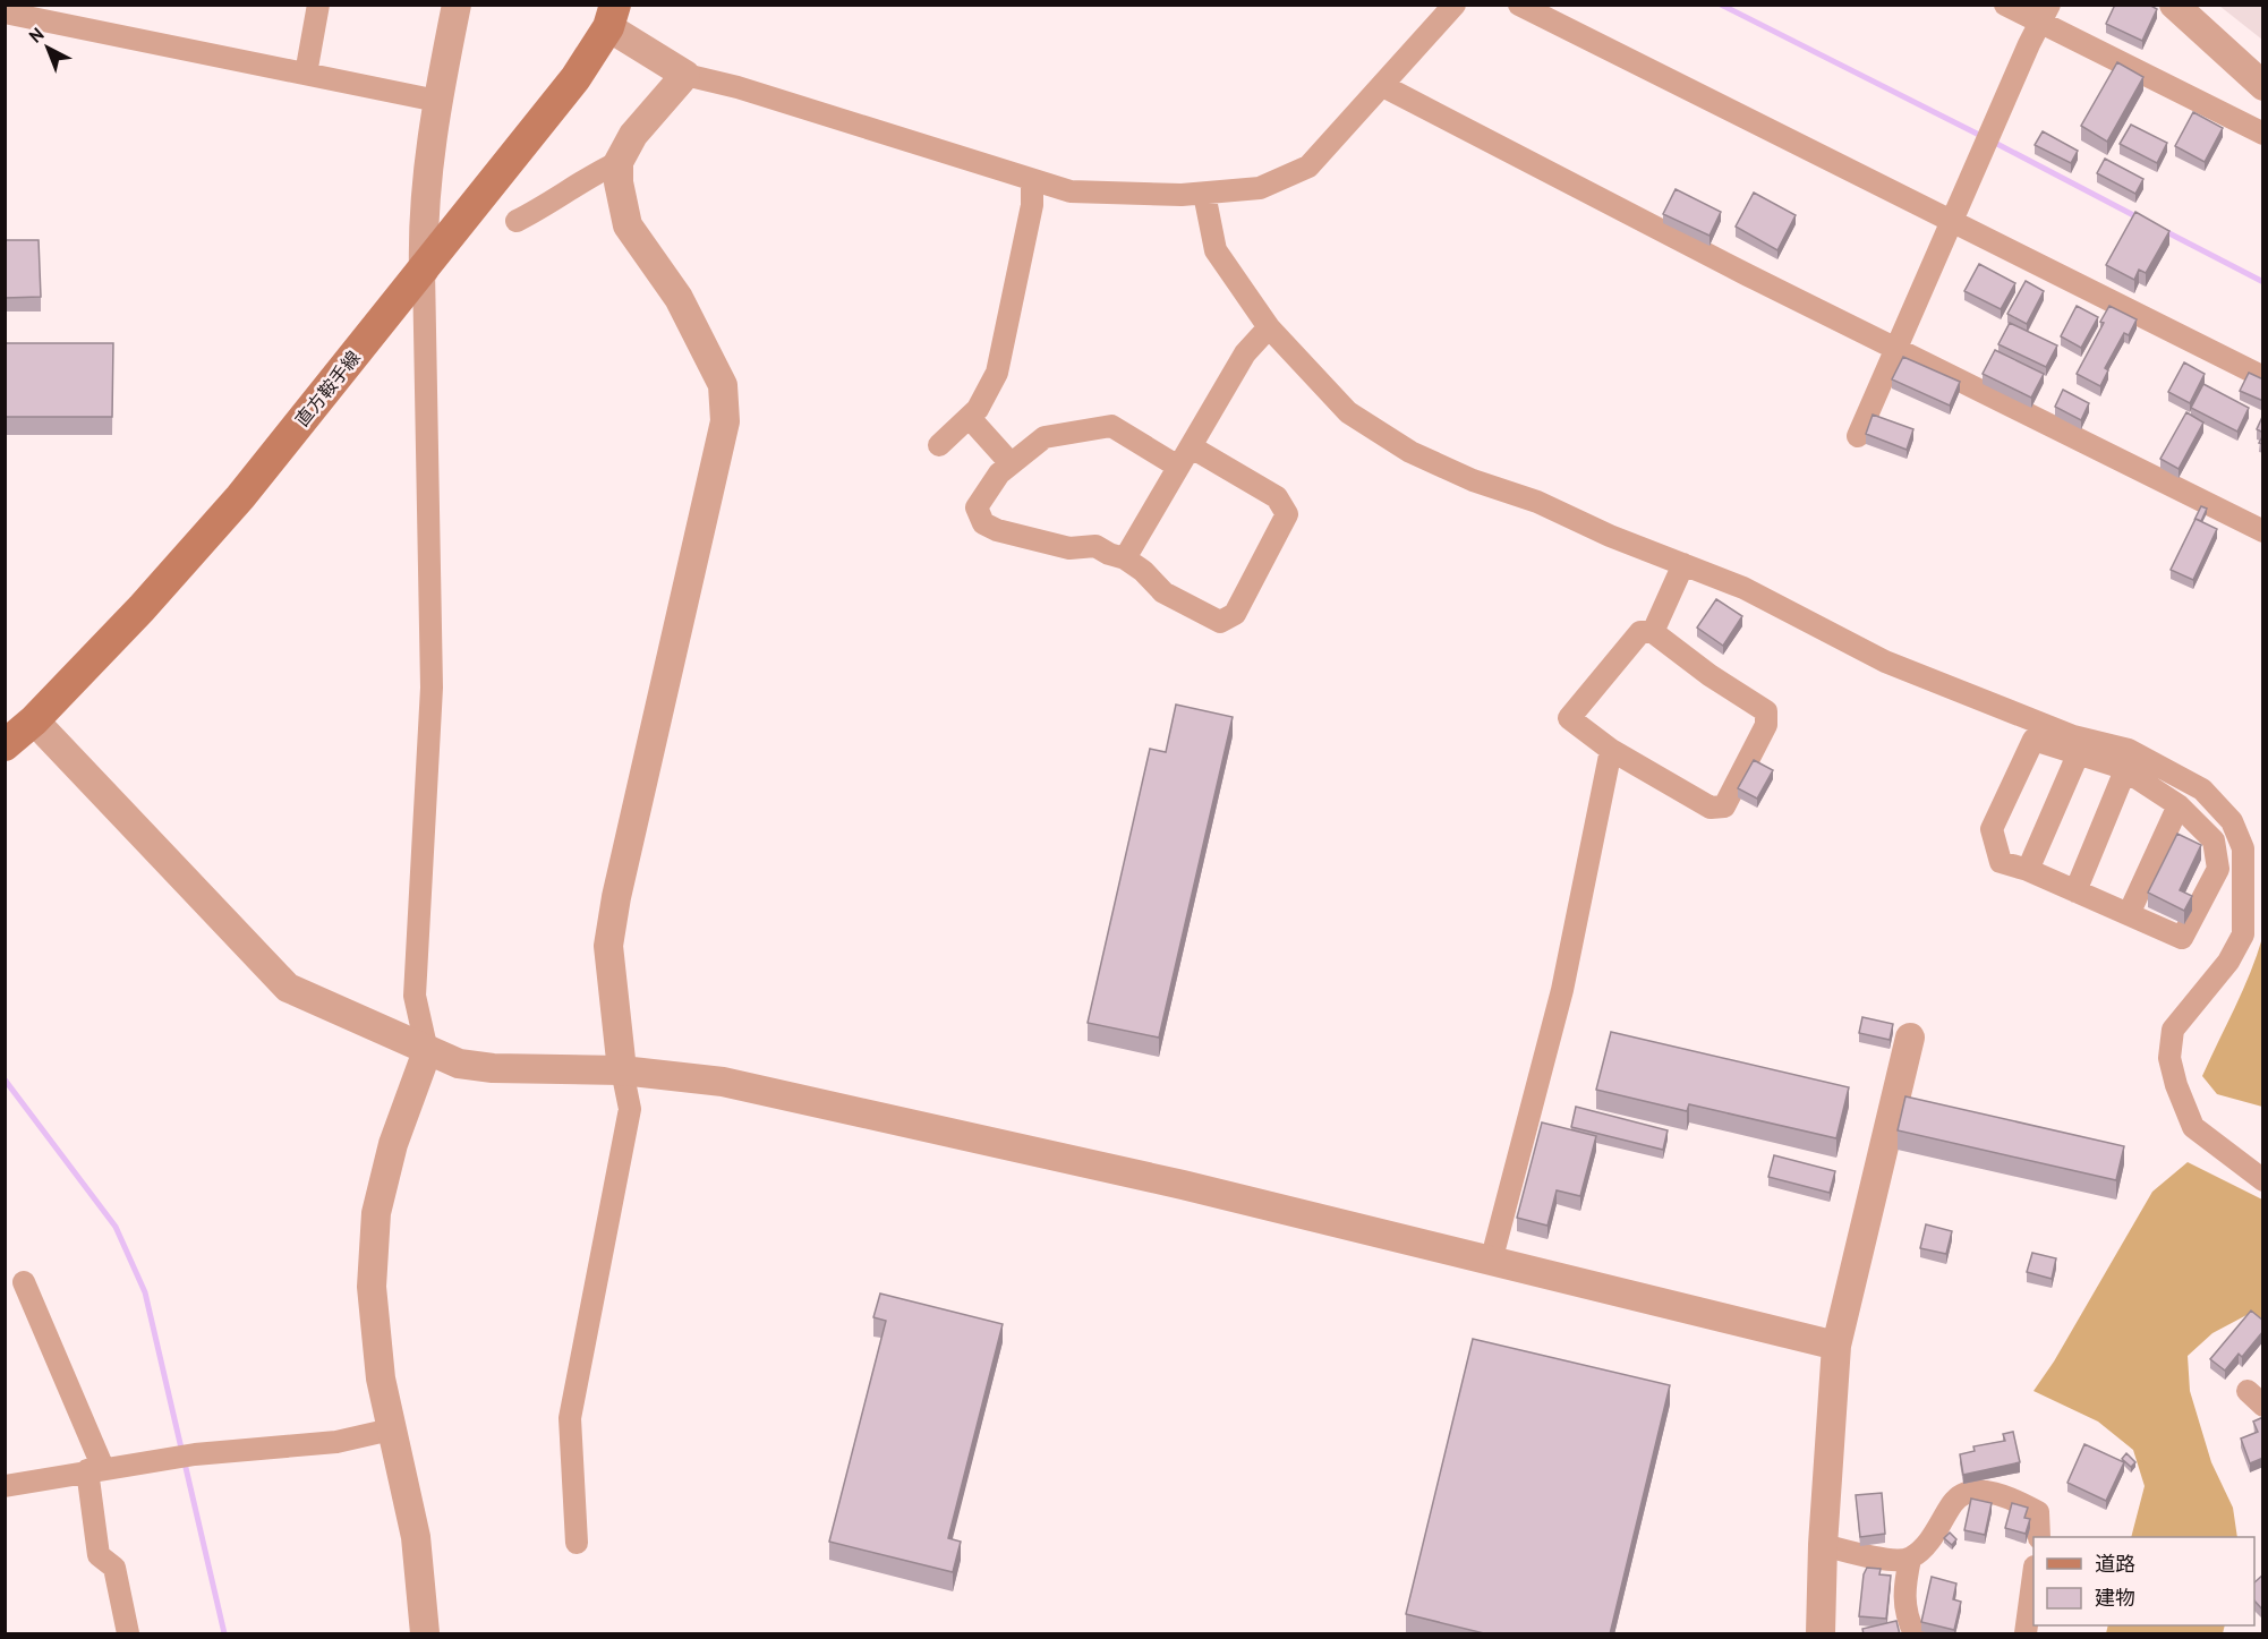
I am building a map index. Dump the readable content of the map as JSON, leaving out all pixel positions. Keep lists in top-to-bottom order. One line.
{"streets":{"main road":["直方鞍手線"]},"legend":["道路","建物"],"north":"top left"}
